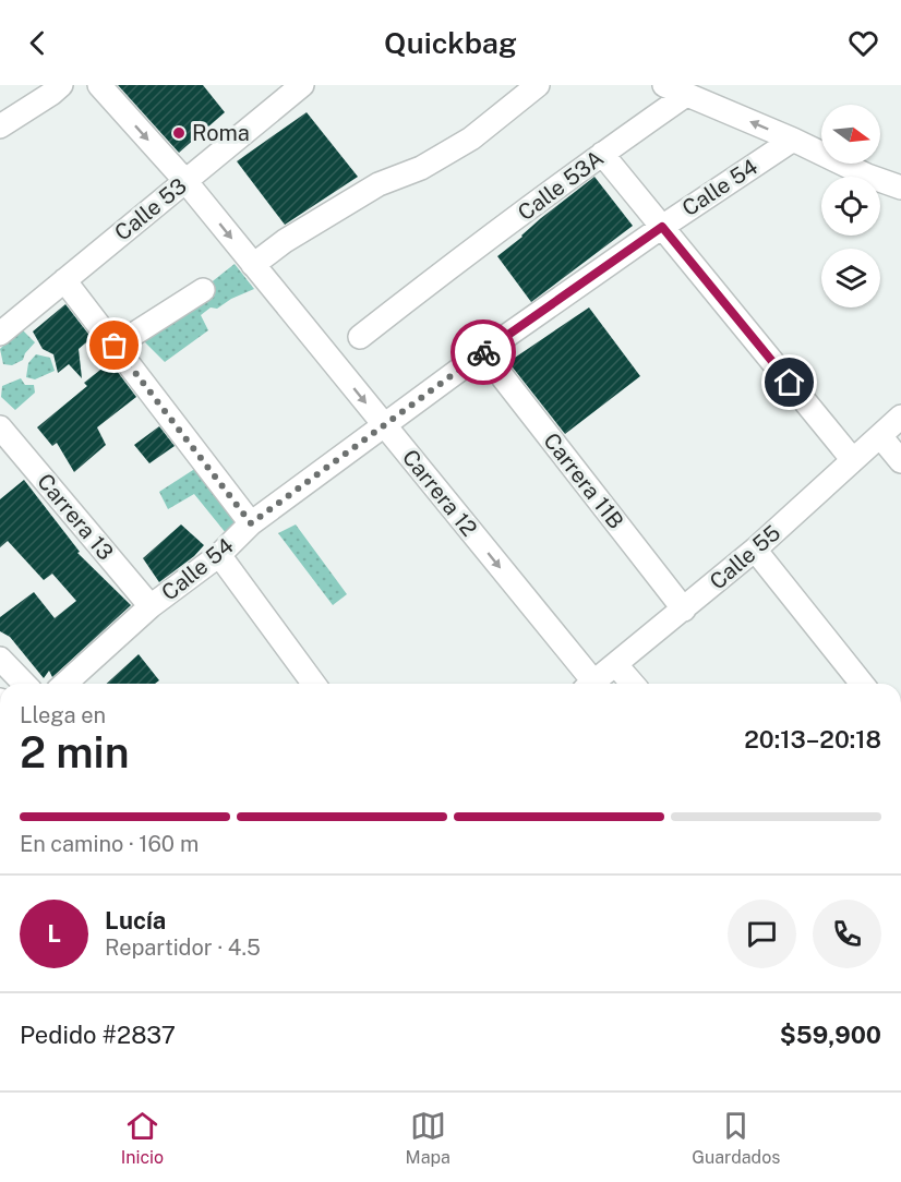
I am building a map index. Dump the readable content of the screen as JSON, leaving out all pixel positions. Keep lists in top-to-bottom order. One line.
{"streets":{"street":["Calle 53A","Calle 54","Calle 53","Carrera 11B","Carrera 12","Carrera 13","Calle 55"]},"crossings":[["Calle 54","Carrera 11B"],["Calle 54","Carrera 12"],["Calle 54","Carrera 13"],["Calle 53","Carrera 12"],["Carrera 11B","Calle 55"]],"places":["Roma"],"north":"right","page":{"header":"Quickbag","heading":["2 min","Llega en","20:13–20:18"],"panel":["Lucía","Repartidor · 4.5","Pedido #2837","$59,900"],"bar":"En camino · 160 m","round":"L","tabs":["Inicio","Mapa","Guardados"]}}
